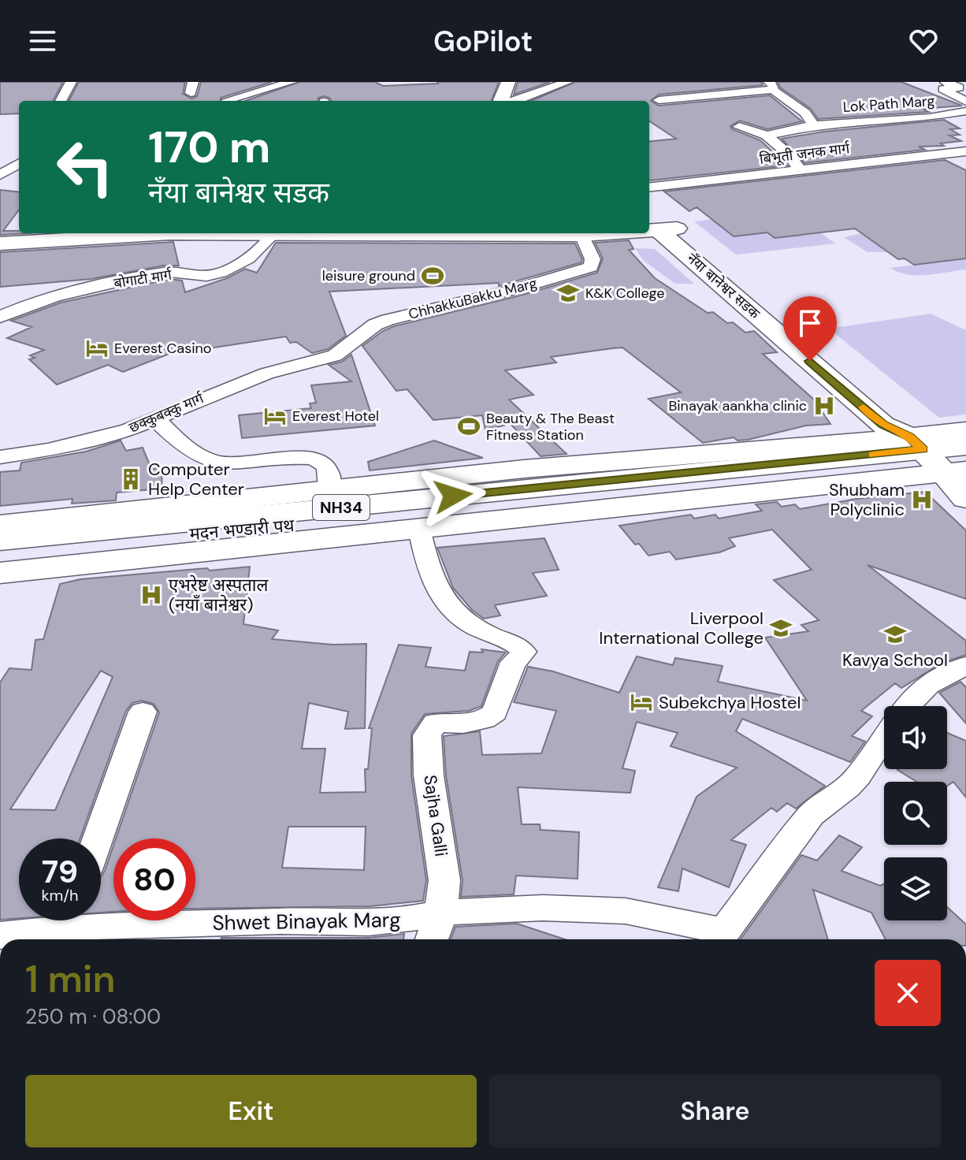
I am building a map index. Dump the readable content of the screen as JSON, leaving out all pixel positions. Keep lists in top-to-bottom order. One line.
{"streets":{"main road":["नँया बानेश्वर सडक","NH34","मदन भण्डारी पथ"],"street":["Lok Path Marg","बिभूती जनक मार्ग","बोगाटी मार्ग","ChhakkuBakku Marg","छक्कुबक्कु मार्ग","Sajha Galli","Shwet Binayak Marg"]},"crossings":[["नँया बानेश्वर सडक","NH34"],["नँया बानेश्वर सडक","मदन भण्डारी पथ"],["ChhakkuBakku Marg","छक्कुबक्कु मार्ग"],["NH34","मदन भण्डारी पथ"],["Sajha Galli","Shwet Binayak Marg"]],"places":{"sports":["leisure ground","Beauty & The Beast Fitness Station"],"school or university":["K&K College","Liverpool International College","Kavya School"],"hotel":["Everest Casino","Everest Hotel","Subekchya Hostel"],"hospital":["Binayak aankha clinic","Shubham Polyclinic","एभरेष्ट अस्पताल (नयाँ बानेश्वर)"],"building":["Computer Help Center"]},"page":{"header":"GoPilot","turn":["170 m","नँया बानेश्वर सडक"],"speed":"79 km/h","limit":"80","heading":["1 min","250 m · 08:00"],"buttons":["Exit","Share"]}}
